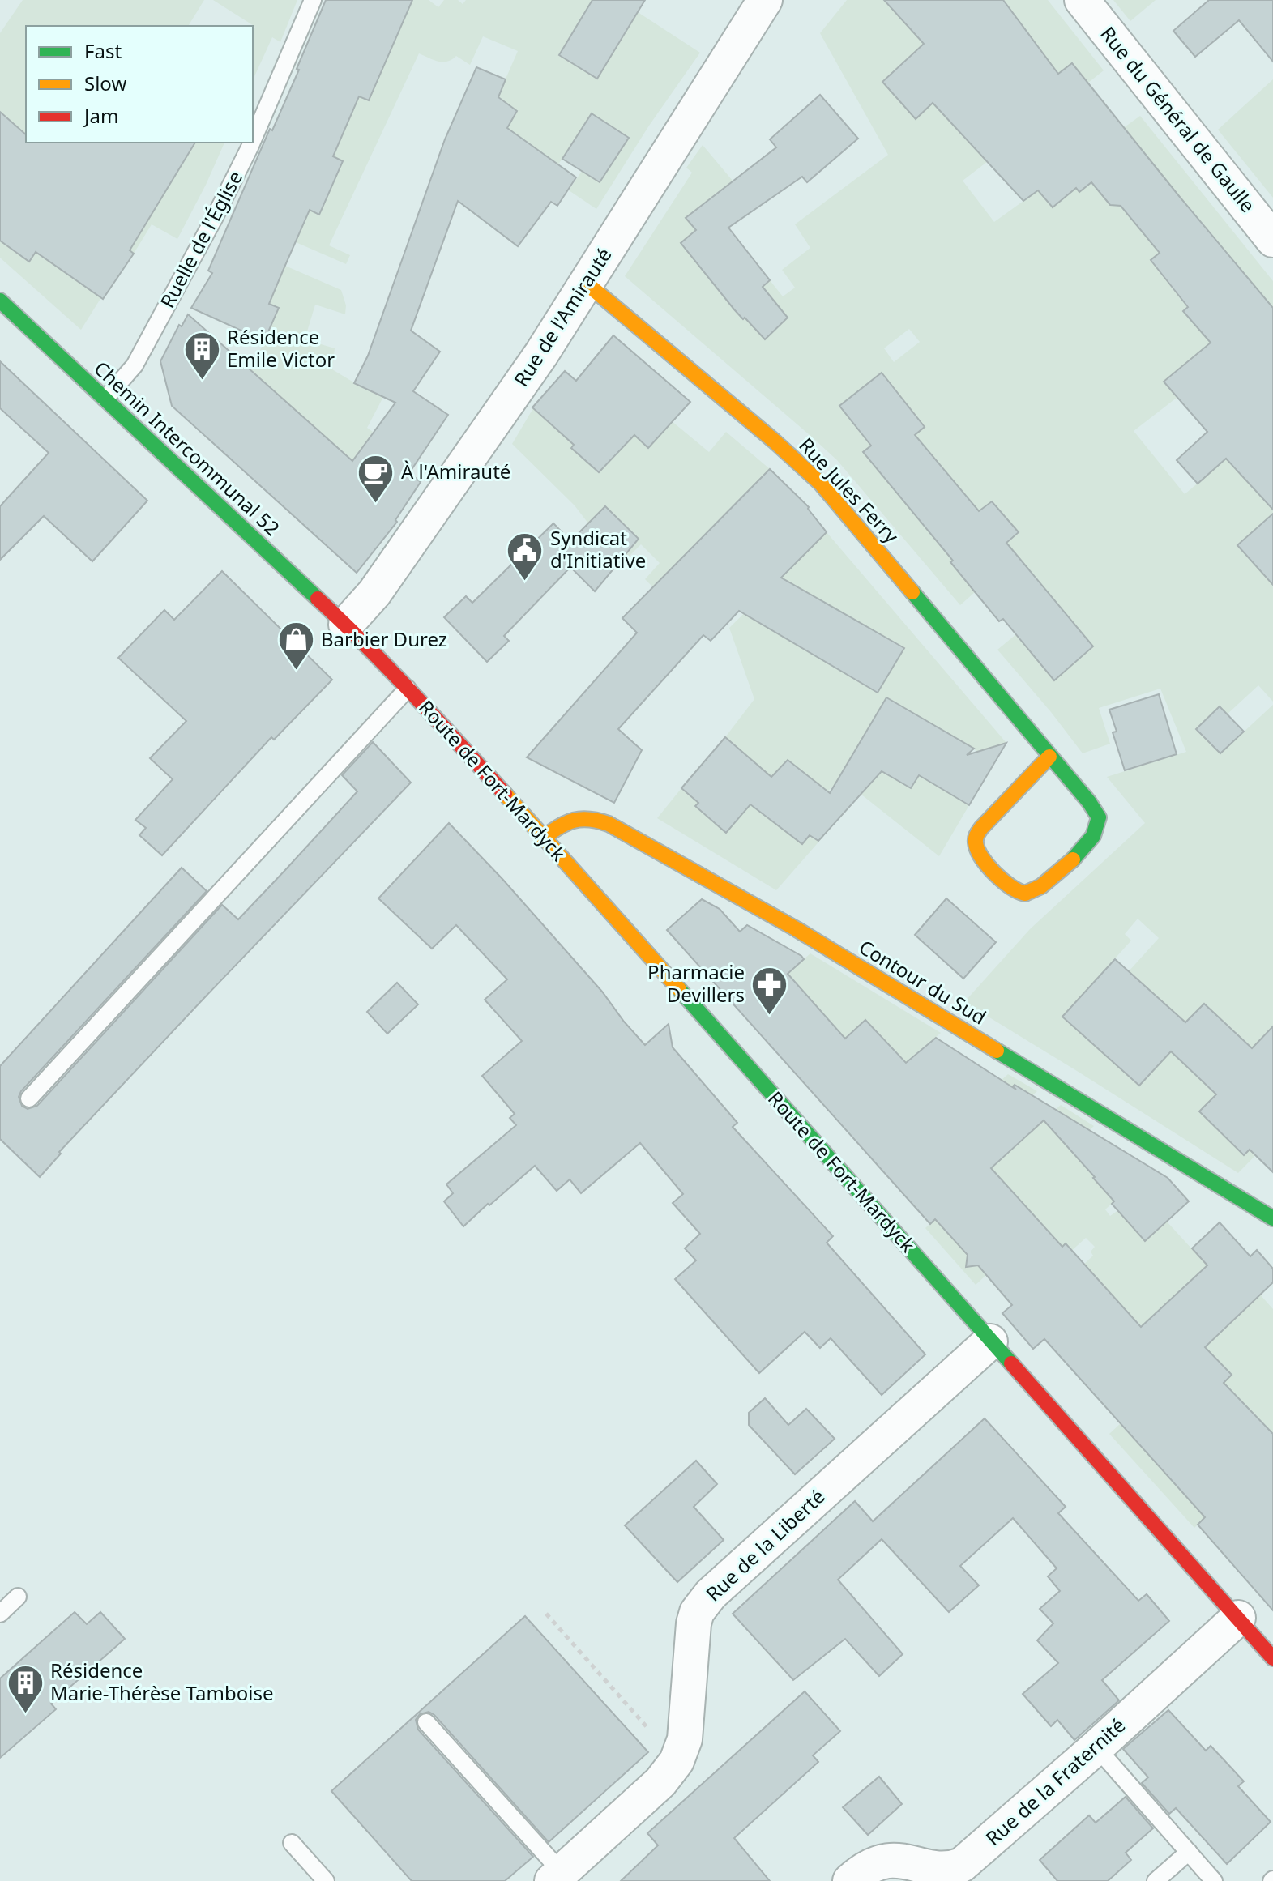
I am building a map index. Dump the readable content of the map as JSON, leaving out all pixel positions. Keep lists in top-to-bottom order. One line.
{"streets":{"main road":["Chemin Intercommunal 52","Rue Jules Ferry","Route de Fort-Mardyck","Contour du Sud"],"street":["Rue du Général de Gaulle","Rue de l'Amirauté","Rue de la Liberté","Rue de la Fraternité"],"lane":["Ruelle de l'Église"]},"crossings":[["Ruelle de l'Église","Chemin Intercommunal 52"],["Rue de l'Amirauté","Chemin Intercommunal 52"],["Rue de l'Amirauté","Rue Jules Ferry"],["Rue de l'Amirauté","Route de Fort-Mardyck"],["Chemin Intercommunal 52","Route de Fort-Mardyck"],["Route de Fort-Mardyck","Contour du Sud"],["Route de Fort-Mardyck","Rue de la Liberté"],["Route de Fort-Mardyck","Rue de la Fraternité"]],"places":{"building":["Résidence Emile Victor","Résidence Marie-Thérèse Tamboise"],"cafe":["À l'Amirauté"],"public building":["Syndicat d'Initiative"],"shop":["Barbier Durez"],"pharmacy":["Pharmacie Devillers"]},"legend":["Fast","Slow","Jam"]}
